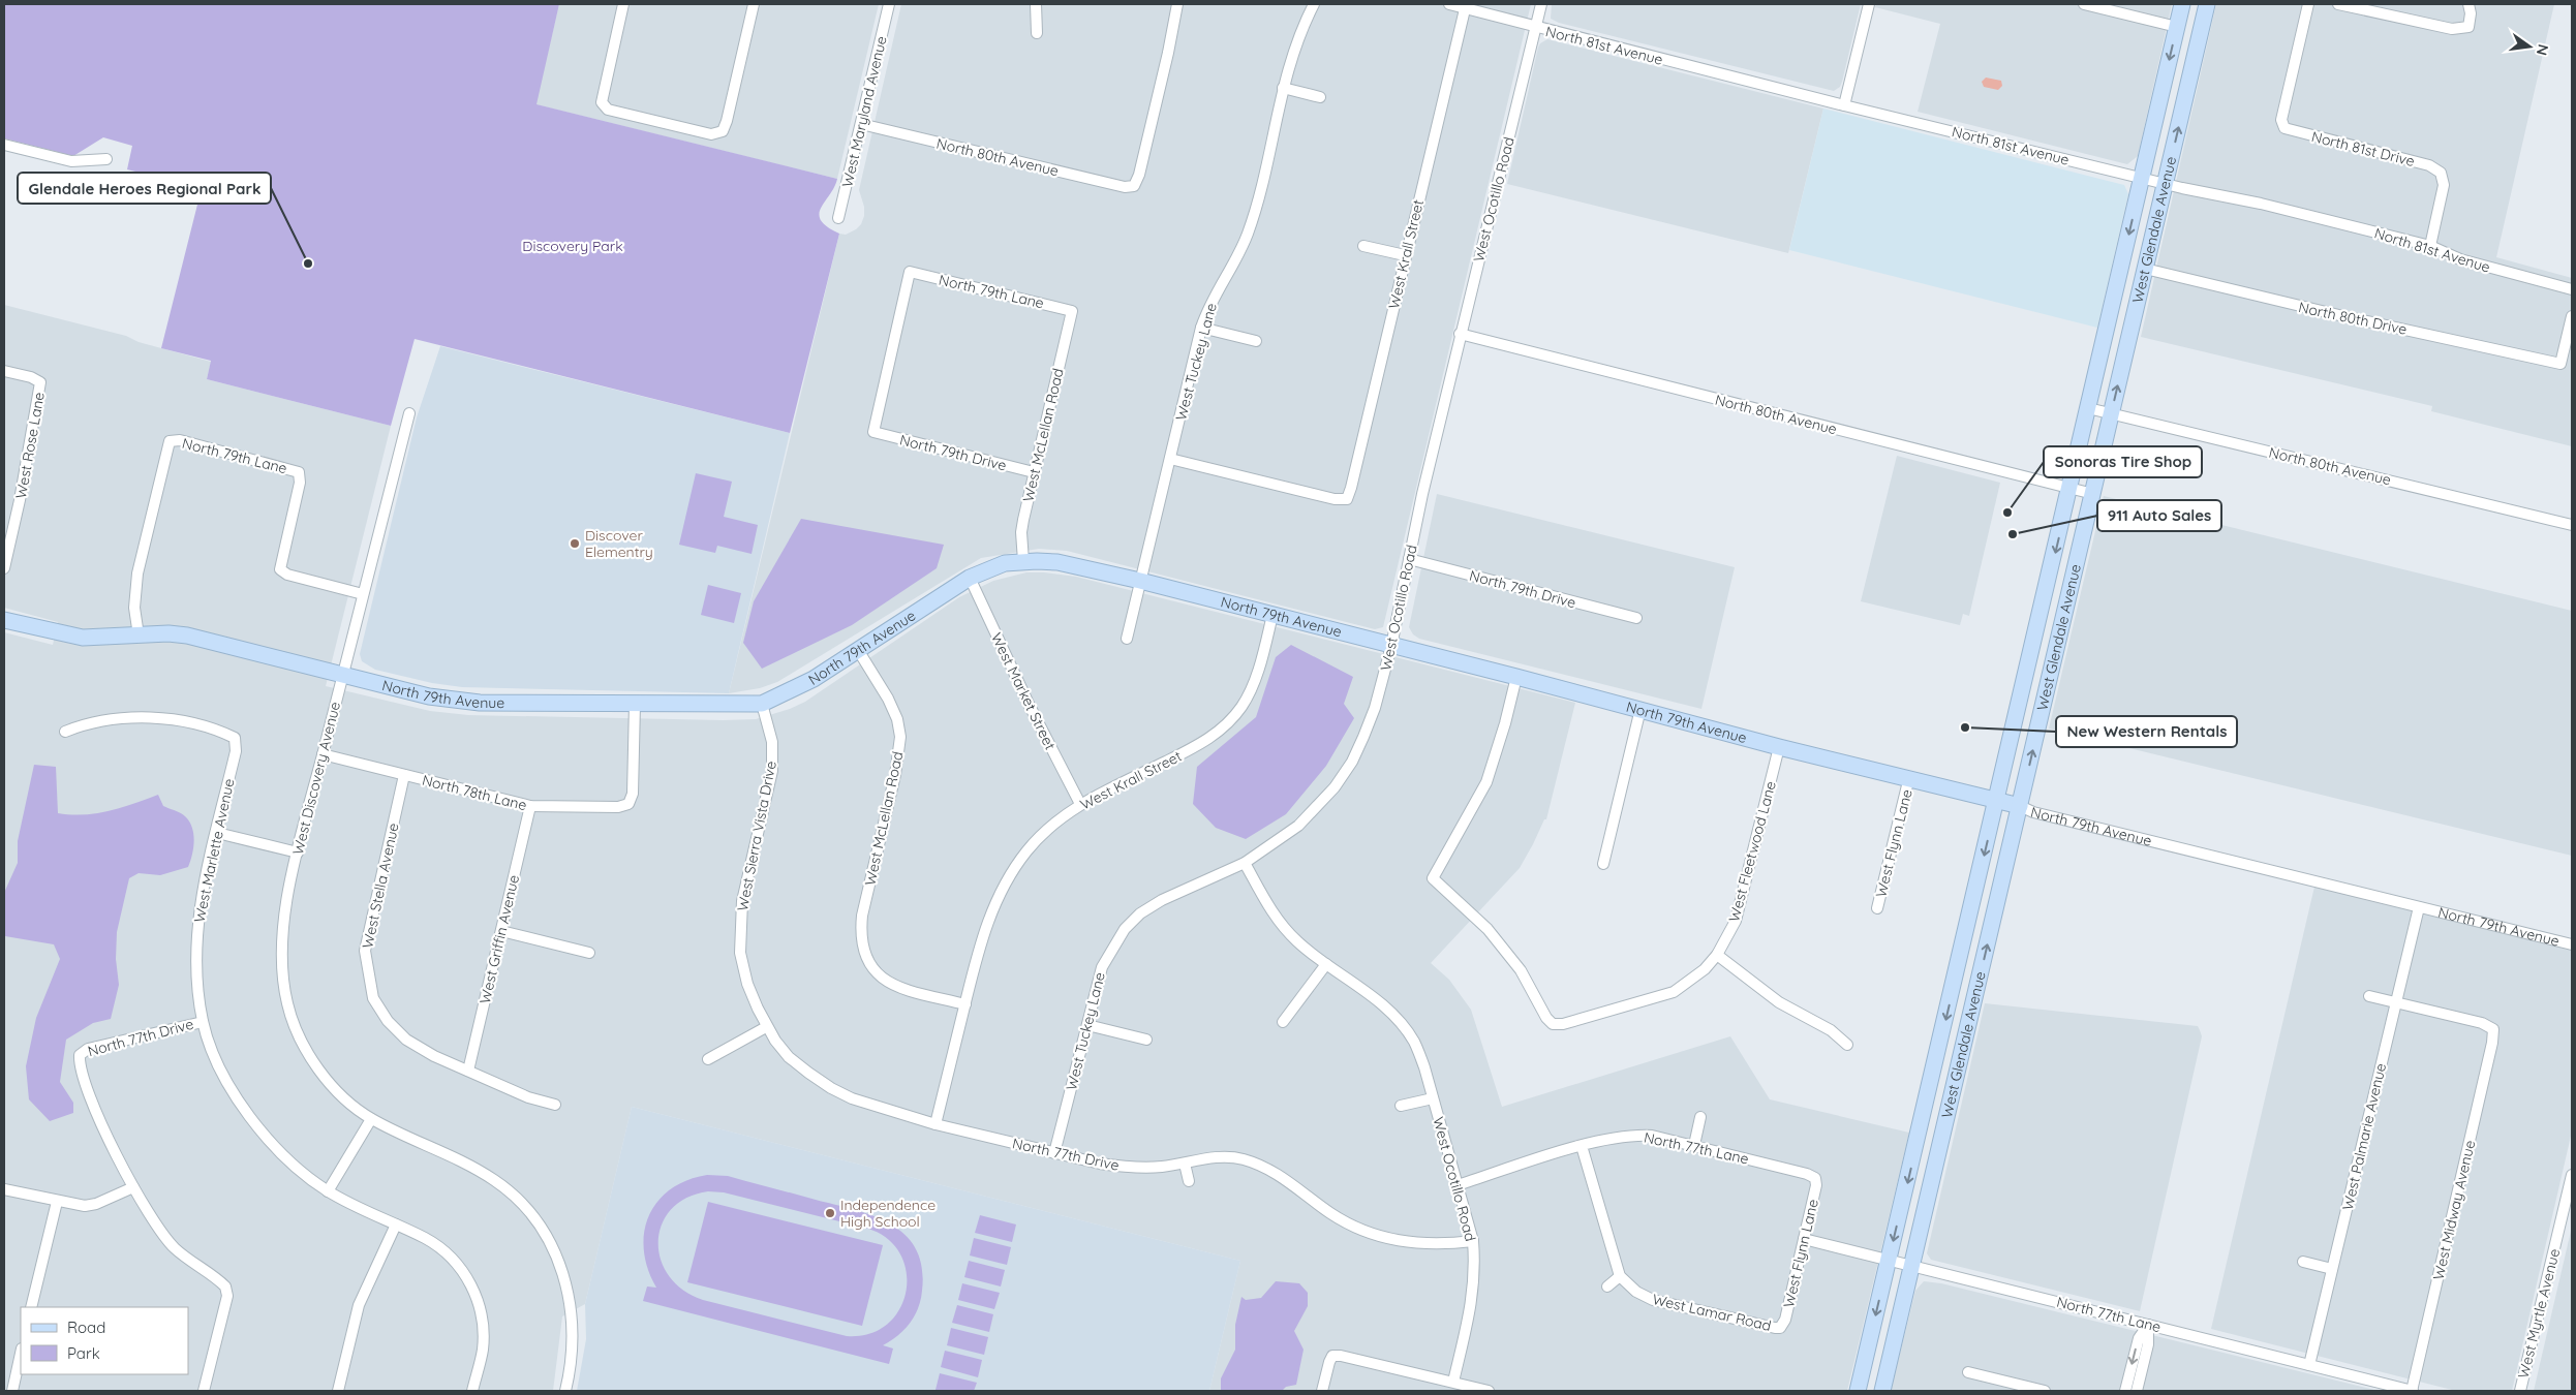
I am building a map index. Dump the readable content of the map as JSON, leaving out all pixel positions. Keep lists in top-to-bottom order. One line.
{"streets":{"main road":["West Glendale Avenue","North 79th Avenue"],"street":["North 81st Avenue","West Maryland Avenue","North 81st Drive","North 80th Avenue","West Ocotillo Road","West Krall Street","North 79th Lane","North 80th Drive","West Tuckey Lane","West McLellan Road","West Rose Lane","North 79th Drive","West Market Street","West Discovery Avenue","North 78th Lane","West Sierra Vista Drive","West Flynn Lane","West Marlette Avenue","West Fleetwood Lane","West Stella Avenue","West Griffin Avenue","North 77th Drive","West Palmarie Avenue","North 77th Lane","West Midway Avenue","West Lamar Road","West Myrtle Avenue"]},"crossings":[["North 81st Avenue","North 81st Drive"],["North 81st Avenue","West Ocotillo Road"],["North 81st Avenue","West Glendale Avenue"],["North 81st Avenue","West Krall Street"],["West Maryland Avenue","North 80th Avenue"],["North 80th Avenue","West Ocotillo Road"],["North 80th Avenue","West Glendale Avenue"],["West Ocotillo Road","West Tuckey Lane"],["West Ocotillo Road","North 79th Drive"],["West Ocotillo Road","North 79th Avenue"],["West Ocotillo Road","North 77th Drive"],["West Ocotillo Road","North 77th Lane"],["West Glendale Avenue","North 80th Drive"],["West Glendale Avenue","North 79th Avenue"],["West Glendale Avenue","North 77th Lane"],["West Krall Street","West Tuckey Lane"],["West Krall Street","West McLellan Road"],["West Krall Street","North 79th Avenue"],["West Krall Street","West Market Street"],["West Krall Street","North 77th Drive"],["North 79th Lane","West McLellan Road"],["North 79th Lane","North 79th Drive"],["North 79th Lane","North 79th Avenue"],["North 79th Lane","West Discovery Avenue"],["West Tuckey Lane","North 79th Avenue"],["West Tuckey Lane","North 77th Drive"],["West McLellan Road","North 79th Drive"],["West McLellan Road","North 79th Avenue"],["North 79th Avenue","West Market Street"],["North 79th Avenue","West Discovery Avenue"],["North 79th Avenue","North 78th Lane"],["North 79th Avenue","West Sierra Vista Drive"],["North 79th Avenue","West Flynn Lane"],["North 79th Avenue","West Fleetwood Lane"],["North 79th Avenue","West Palmarie Avenue"],["West Discovery Avenue","North 78th Lane"],["North 78th Lane","West Stella Avenue"],["North 78th Lane","West Griffin Avenue"],["West Sierra Vista Drive","North 77th Drive"],["West Flynn Lane","North 77th Lane"],["West Flynn Lane","West Lamar Road"],["West Marlette Avenue","North 77th Drive"],["West Stella Avenue","West Griffin Avenue"],["West Palmarie Avenue","North 77th Lane"],["West Palmarie Avenue","West Midway Avenue"],["North 77th Lane","West Midway Avenue"]],"parks":["Discovery Park"],"places":["Glendale Heroes Regional Park","Sonoras Tire Shop","911 Auto Sales","Discover Elementry","New Western Rentals","Independence High School"],"legend":["Road","Park"],"north":"right"}
